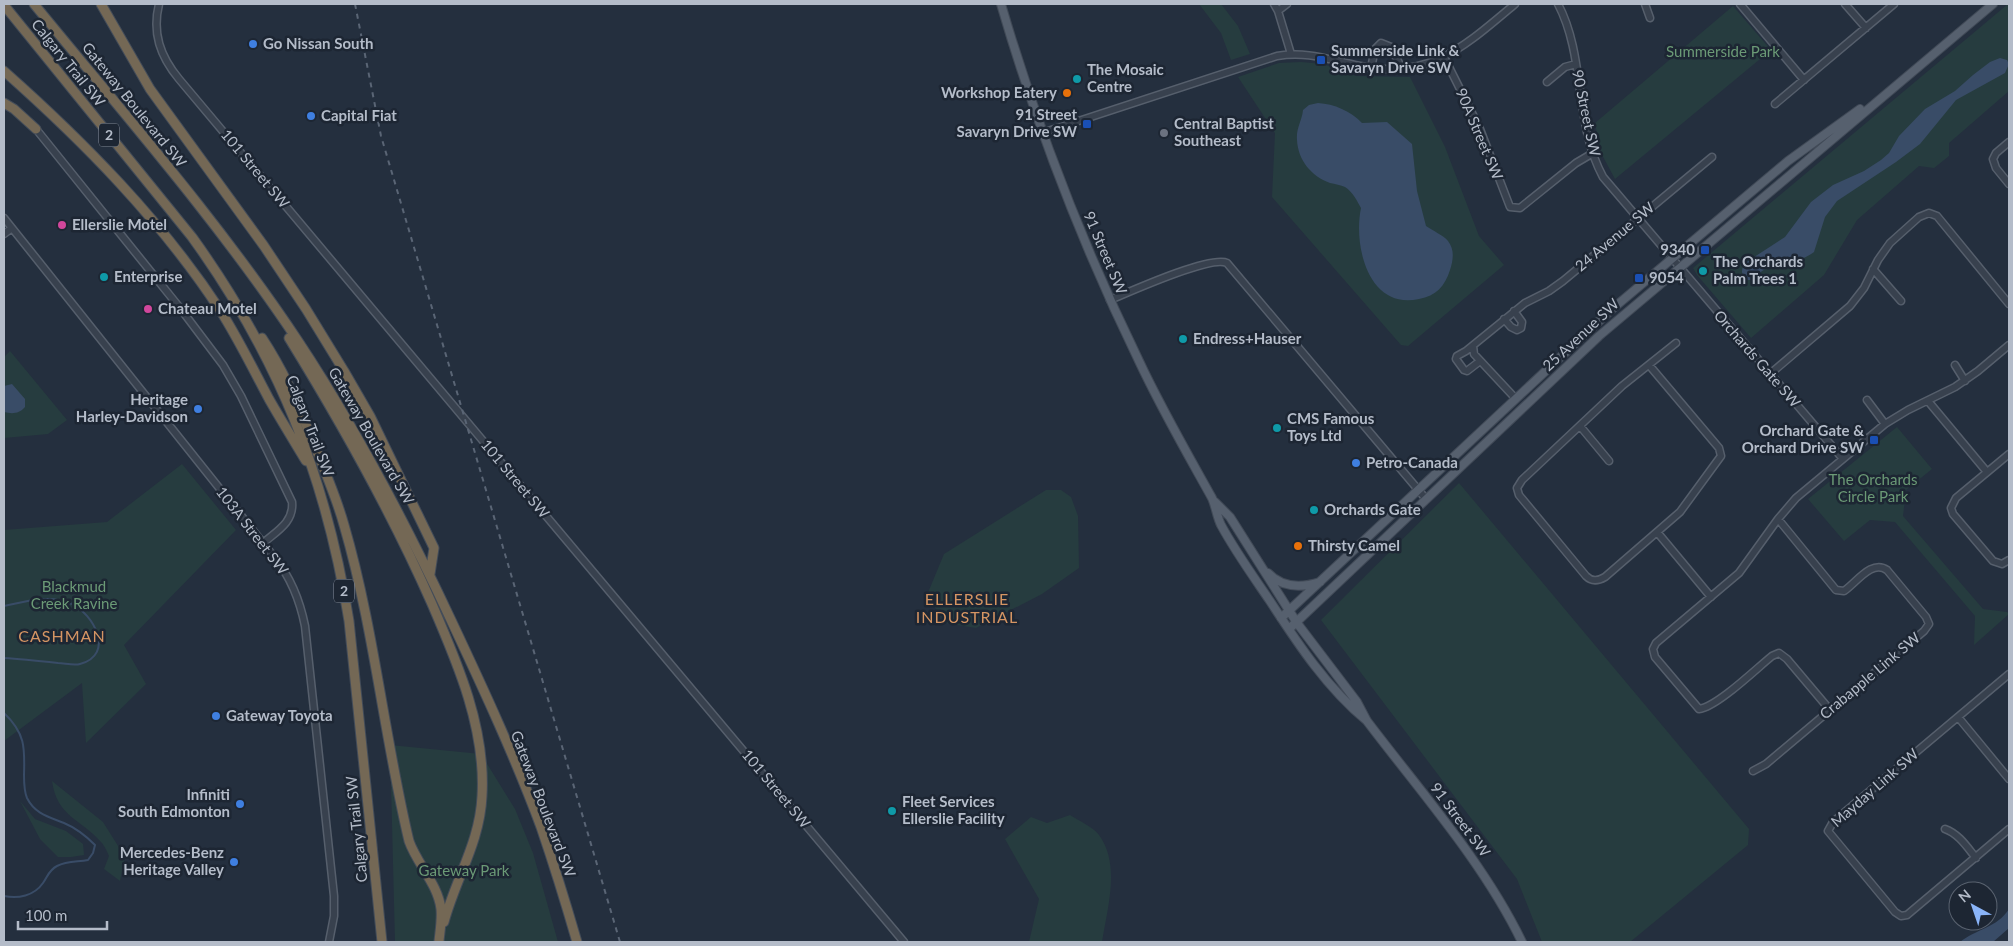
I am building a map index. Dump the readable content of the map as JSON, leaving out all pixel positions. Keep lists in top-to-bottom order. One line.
{"streets":{"highway":["Calgary Trail SW","Gateway Boulevard SW","2"],"main road":["91 Street SW","25 Avenue SW"],"street":["90 Street SW","90A Street SW","101 Street SW","24 Avenue SW","Orchards Gate SW","103A Street SW","Crabapple Link SW","Mayday Link SW"]},"crossings":[["90 Street SW","90A Street SW"],["90 Street SW","24 Avenue SW"],["90 Street SW","25 Avenue SW"],["90 Street SW","Orchards Gate SW"],["91 Street SW","25 Avenue SW"],["25 Avenue SW","Orchards Gate SW"]],"districts":["ELLERSLIE INDUSTRIAL","CASHMAN"],"parks":["Summerside Park","The Orchards Circle Park","Blackmud Creek Ravine","Gateway Park"],"places":{"other":["Go Nissan South","The Mosaic Centre","Workshop Eatery","Capital Fiat","Central Baptist Southeast","Ellerslie Motel","The Orchards Palm Trees 1","Enterprise","Chateau Motel","Endress+Hauser","Heritage Harley-Davidson","CMS Famous Toys Ltd","Petro-Canada","Orchards Gate","Thirsty Camel","Gateway Toyota","Infiniti South Edmonton","Fleet Services Ellerslie Facility","Mercedes-Benz Heritage Valley"],"transit":["Summerside Link & Savaryn Drive SW","91 Street Savaryn Drive SW","9340","9054","Orchard Gate & Orchard Drive SW"]},"scale_bar":"100 m","north":"top left"}
